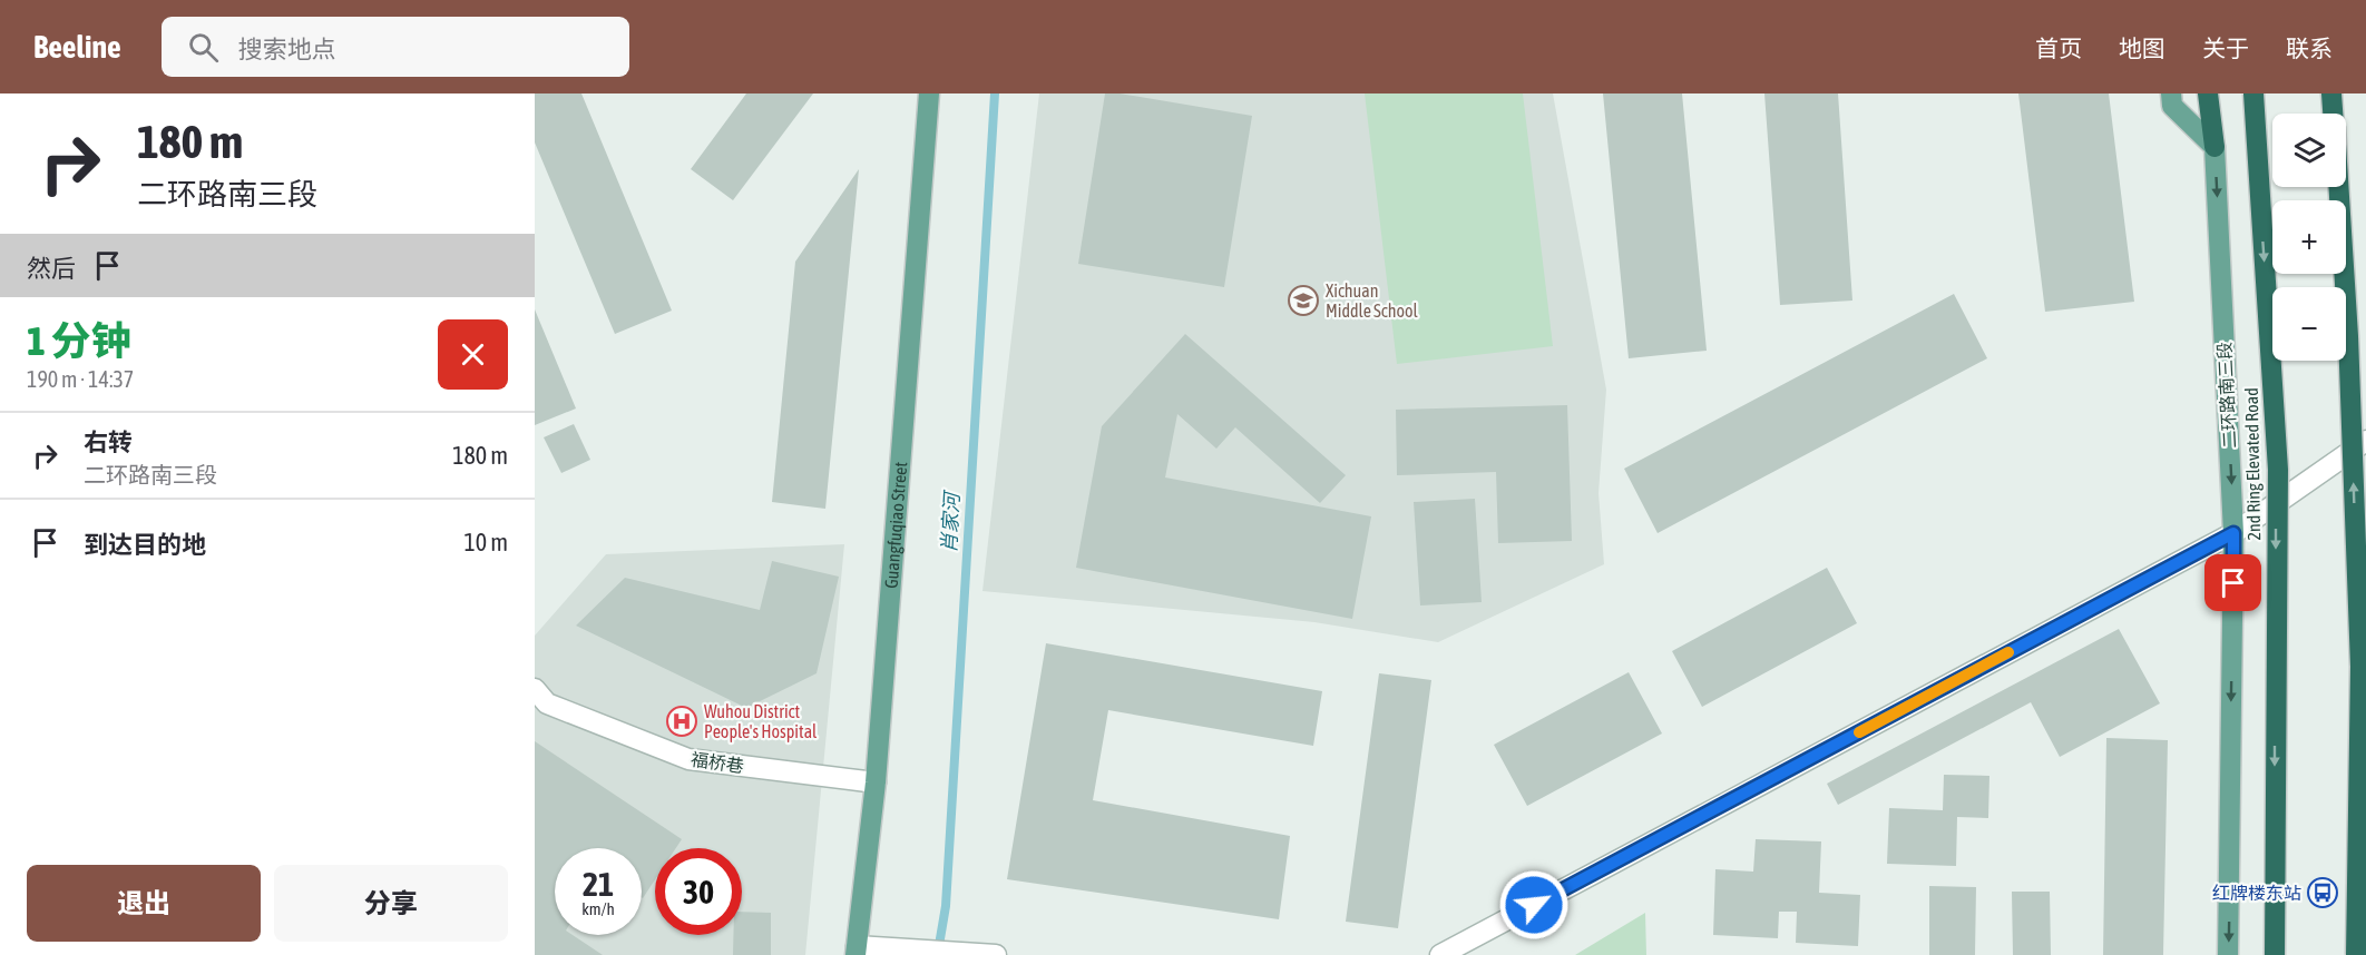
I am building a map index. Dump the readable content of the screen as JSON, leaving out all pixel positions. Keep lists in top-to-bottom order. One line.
{"streets":{"highway":["2nd Ring Elevated Road"],"main road":["二环路南三段","Guangfuqiao Street"],"street":["福桥巷"]},"crossings":[["Guangfuqiao Street","福桥巷"]],"one_way":["二环路南三段"],"water":["肖家河"],"places":{"school or university":["Xichuan Middle School"],"hospital":["Wuhou District People's Hospital"],"bus stop":["红牌楼东站"]},"page":{"header":"Beeline","search":"搜索地点","nav":["首页","地图","关于","联系"],"turn":["180 m","二环路南三段"],"map_buttons":["+","−"],"then":"然后","heading":["1 分钟","190 m · 14:37"],"list":[{"name":"右转","note":"二环路南三段","value":"180 m"},{"name":"到达目的地","value":"10 m"}],"speed":"21 km/h","limit":"30","buttons":["退出","分享"]}}
